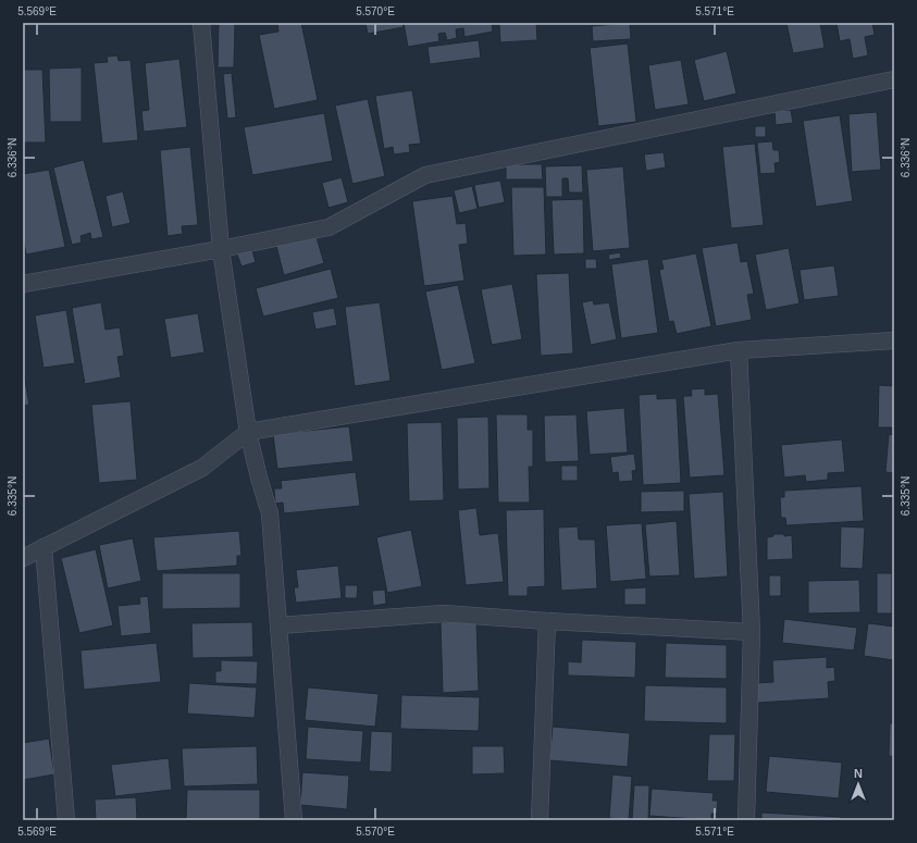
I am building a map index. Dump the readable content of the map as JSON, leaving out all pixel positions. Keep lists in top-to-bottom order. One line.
{"north":"top","coordinates":["5.569°E","5.570°E","5.571°E","6.336°N","6.335°N"]}
